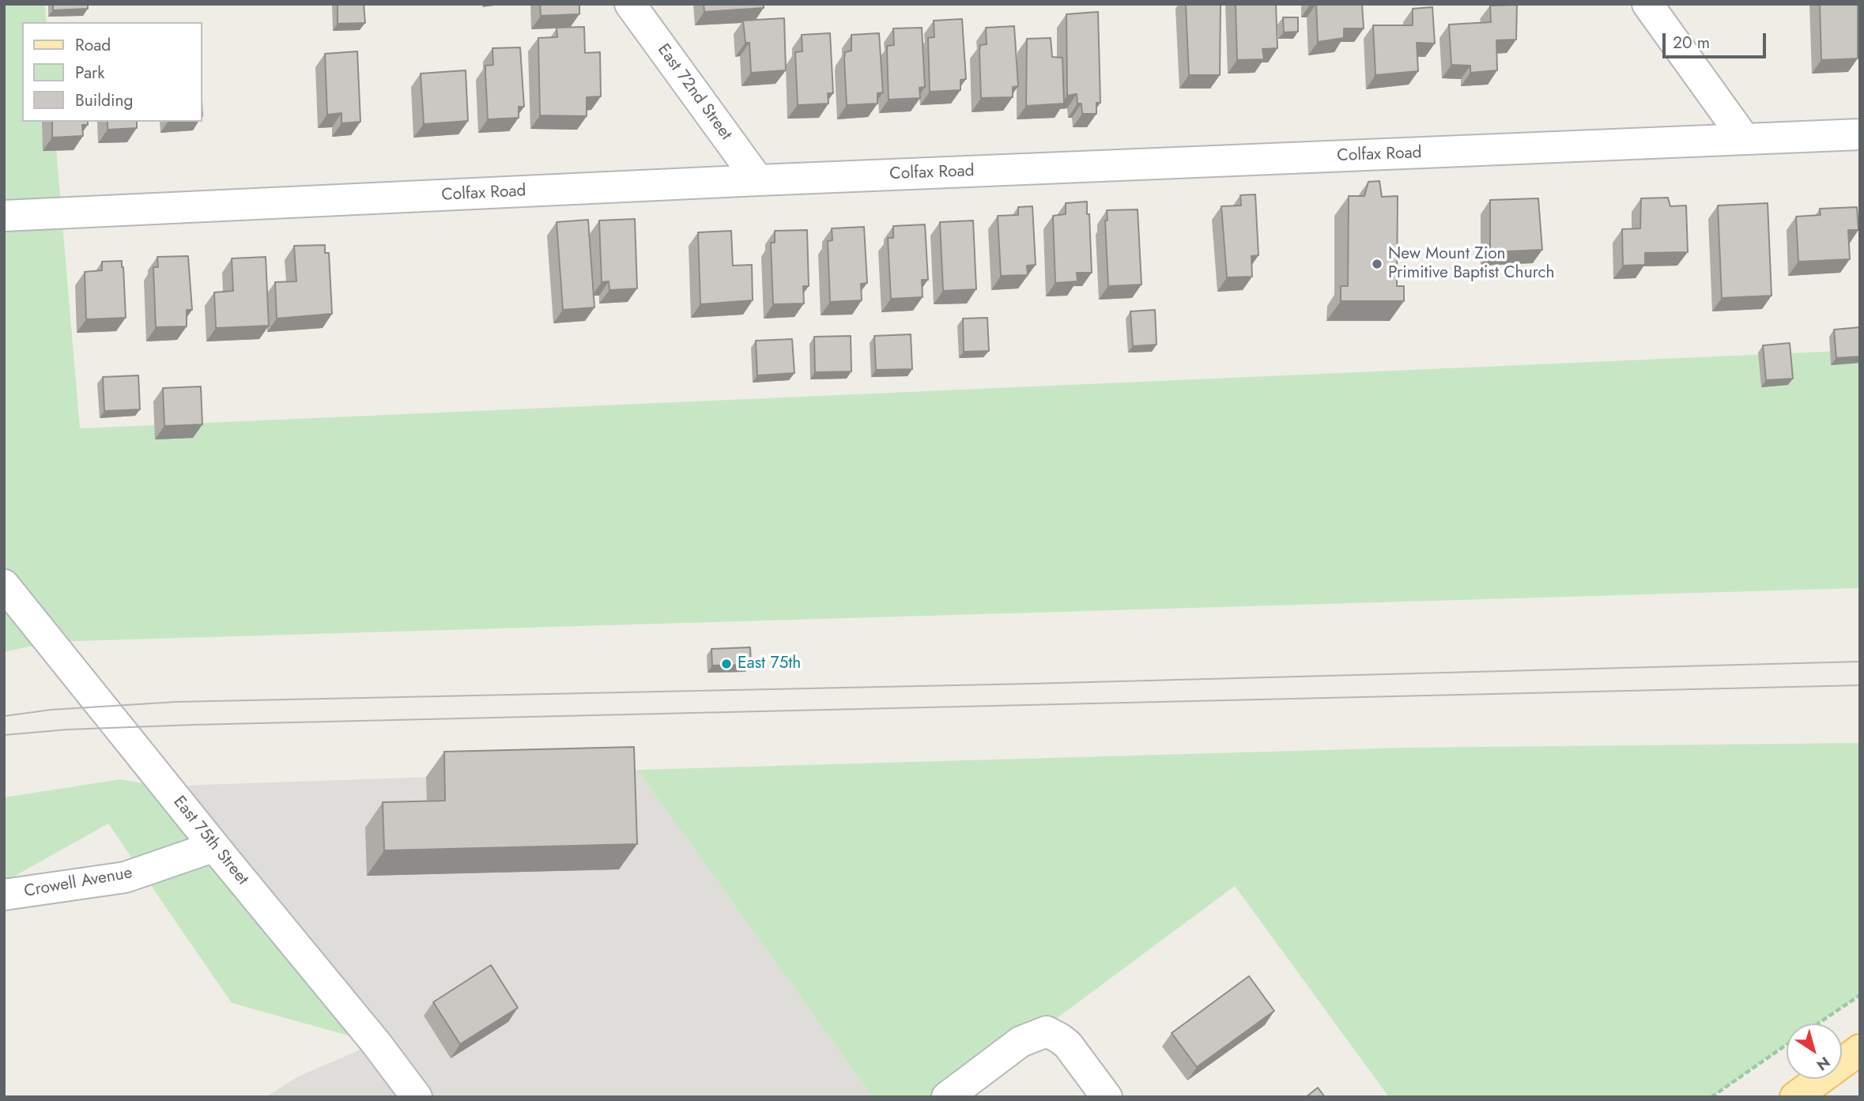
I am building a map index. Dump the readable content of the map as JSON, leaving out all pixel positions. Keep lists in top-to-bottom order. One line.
{"streets":{"street":["East 72nd Street","Colfax Road","East 75th Street","Crowell Avenue"]},"crossings":[["East 72nd Street","Colfax Road"],["East 75th Street","Crowell Avenue"]],"places":["New Mount Zion Primitive Baptist Church","East 75th"],"legend":["Road","Park","Building"],"scale_bar":"20 m","north":"bottom right"}
